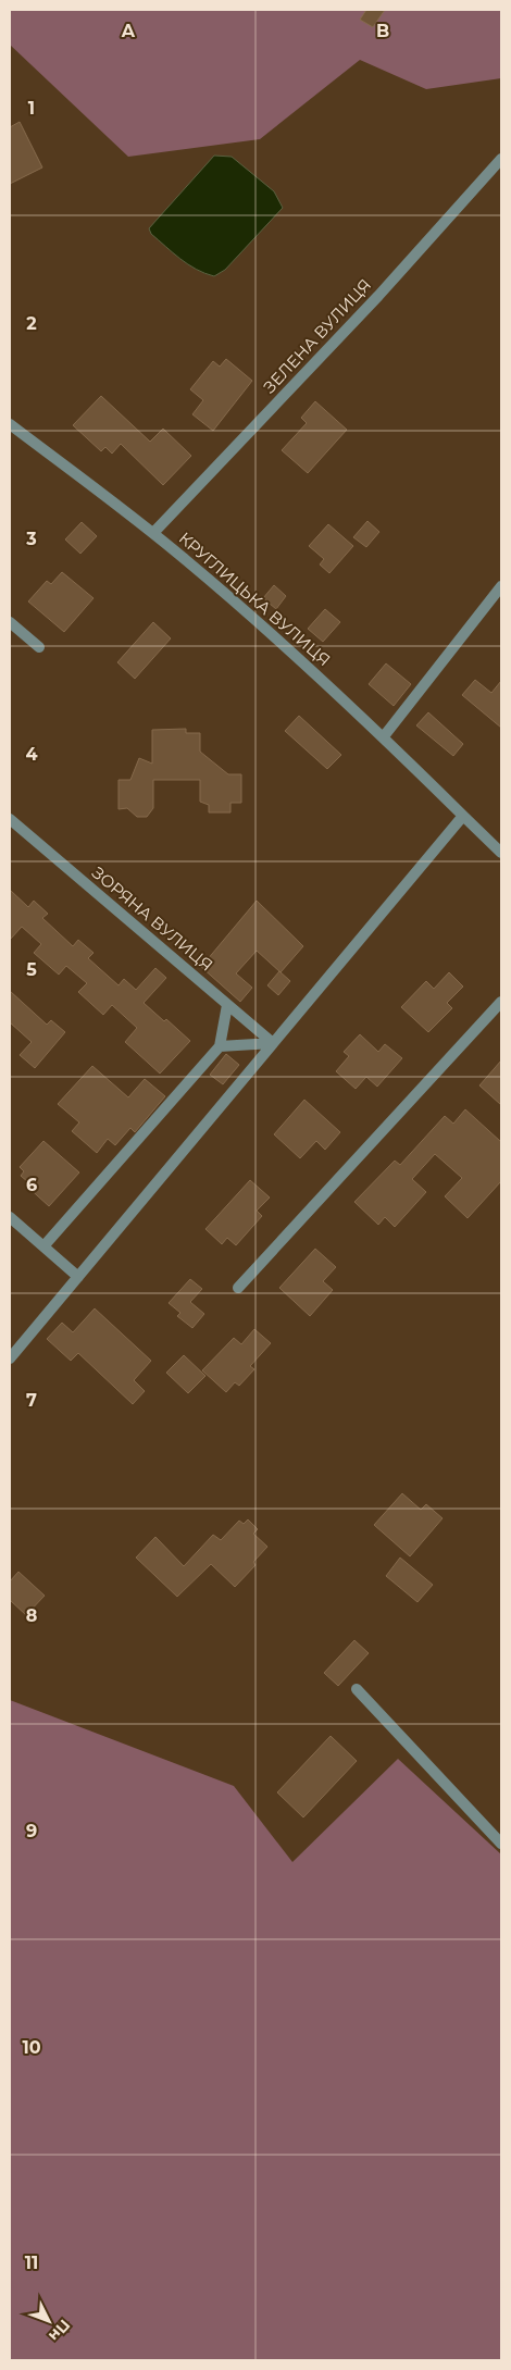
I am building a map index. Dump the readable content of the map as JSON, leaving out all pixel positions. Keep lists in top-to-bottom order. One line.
{"streets":{"street":["ЗЕЛЕНА ВУЛИЦЯ","КРУГЛИЦЬКА ВУЛИЦЯ","ЗОРЯНА ВУЛИЦЯ"]},"crossings":[["ЗЕЛЕНА ВУЛИЦЯ","КРУГЛИЦЬКА ВУЛИЦЯ"]],"north":"bottom right","grid":{"columns":["A","B"],"rows":["1","2","3","4","5","6","7","8","9","10","11"]}}
